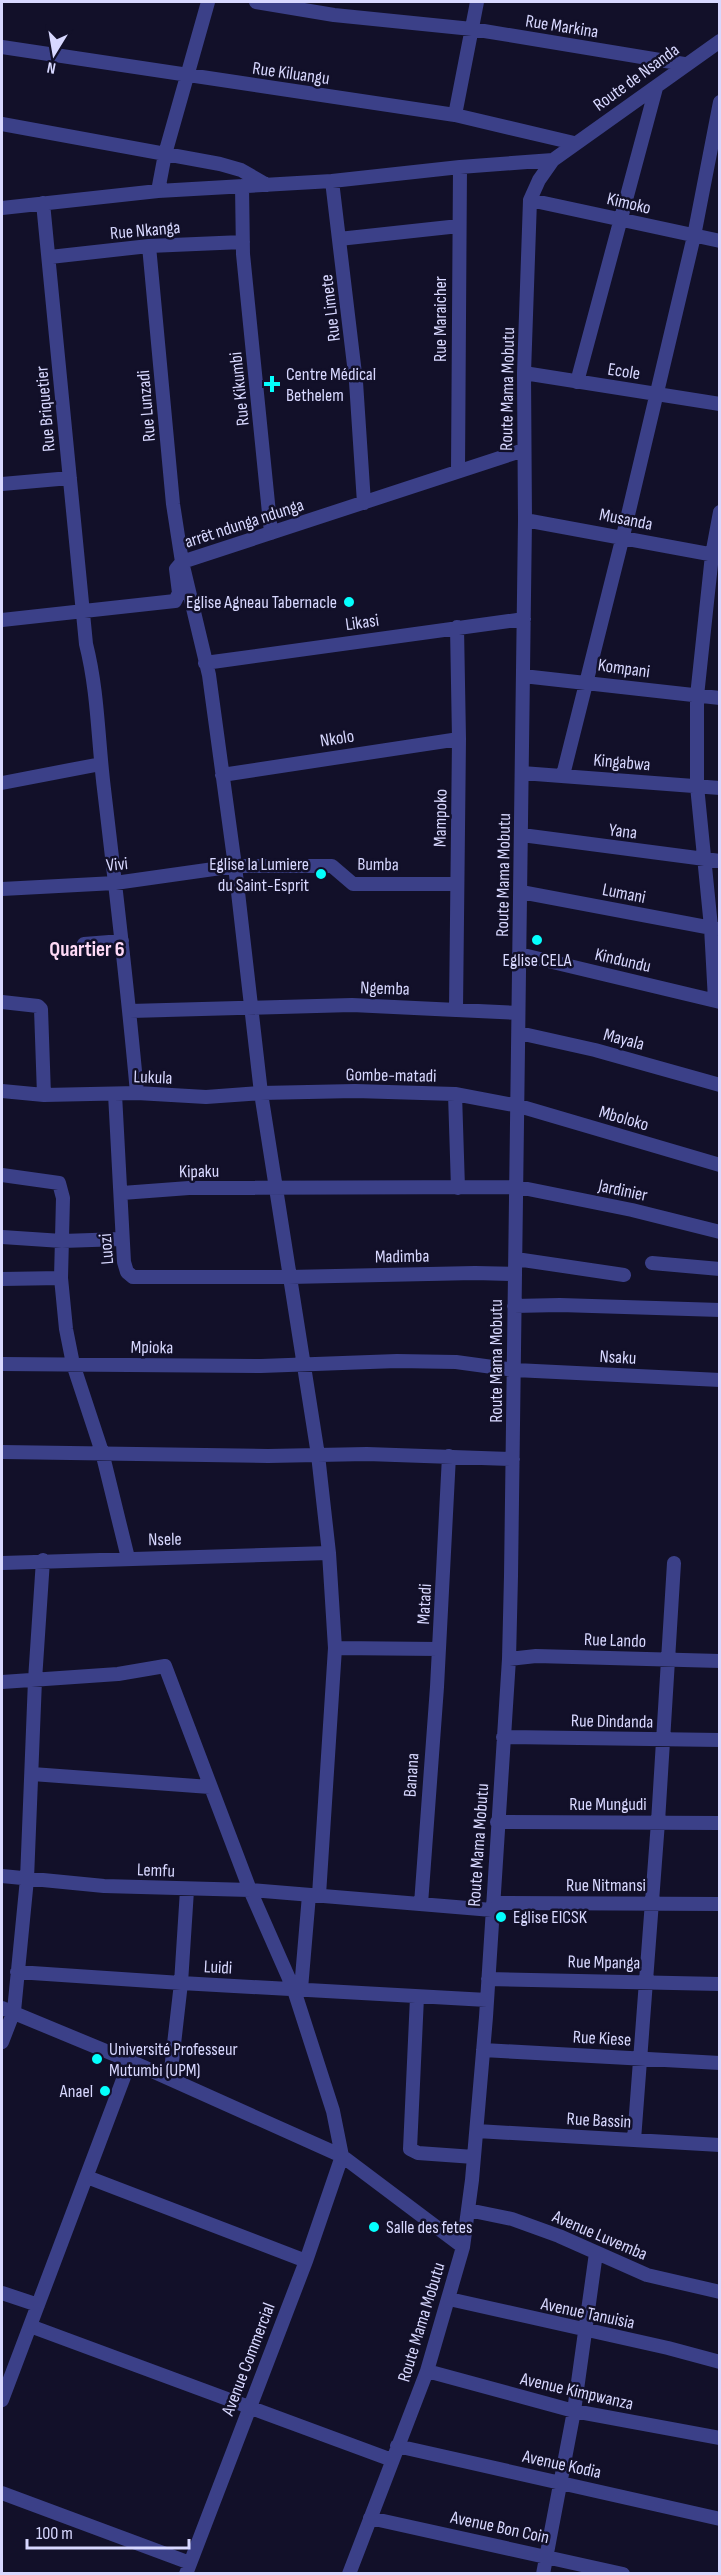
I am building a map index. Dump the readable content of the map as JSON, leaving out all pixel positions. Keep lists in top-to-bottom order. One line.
{"streets":{"street":["Rue Markina","Rue Kiluangu","Route de Nsanda","Kimoko","Rue Nkanga","Rue Limete","Rue Maraicher","Ecole","Rue Kikumbi","Route Mama Mobutu","Rue Lunzadi","Rue Briquetier","Musanda","arrêt ndunga ndunga","Likasi","Kompani","Nkolo","Kingabwa","Mampoko","Yana","Vivi","Bumba","Lumani","Kindundu","Ngemba","Mayala","Gombe-matadi","Lukula","Mboloko","Kipaku","Jardinier","Luozi","Madimba","Mpioka","Nsaku","Nsele","Matadi","Rue Lando","Rue Dindanda","Banana","Rue Mungudi","Lemfu","Rue Nitmansi","Rue Mpanga","Luidi","Rue Kiese","Rue Bassin","Avenue Luvemba","Avenue Tanuisia","Avenue Commercial","Avenue Kimpwanza","Avenue Kodia","Avenue Bon Coin"]},"crossings":[["Rue Markina","Route de Nsanda"],["Rue Kiluangu","Route de Nsanda"],["Rue Kiluangu","Route Mama Mobutu"],["Route de Nsanda","Route Mama Mobutu"],["Kimoko","Route Mama Mobutu"],["Rue Nkanga","Rue Kikumbi"],["Rue Nkanga","Rue Lunzadi"],["Rue Nkanga","Rue Briquetier"],["Rue Limete","arrêt ndunga ndunga"],["Rue Maraicher","arrêt ndunga ndunga"],["Ecole","Route Mama Mobutu"],["Rue Kikumbi","arrêt ndunga ndunga"],["Route Mama Mobutu","Musanda"],["Route Mama Mobutu","arrêt ndunga ndunga"],["Route Mama Mobutu","Likasi"],["Route Mama Mobutu","Kompani"],["Route Mama Mobutu","Kingabwa"],["Route Mama Mobutu","Yana"],["Route Mama Mobutu","Lumani"],["Route Mama Mobutu","Kindundu"],["Route Mama Mobutu","Ngemba"],["Route Mama Mobutu","Mayala"],["Route Mama Mobutu","Gombe-matadi"],["Route Mama Mobutu","Mboloko"],["Route Mama Mobutu","Jardinier"],["Route Mama Mobutu","Madimba"],["Route Mama Mobutu","Nsaku"],["Route Mama Mobutu","Rue Lando"],["Route Mama Mobutu","Rue Dindanda"],["Route Mama Mobutu","Rue Mungudi"],["Route Mama Mobutu","Rue Nitmansi"],["Route Mama Mobutu","Rue Mpanga"],["Route Mama Mobutu","Luidi"],["Route Mama Mobutu","Rue Kiese"],["Route Mama Mobutu","Rue Bassin"],["Route Mama Mobutu","Avenue Luvemba"],["Route Mama Mobutu","Avenue Tanuisia"],["Route Mama Mobutu","Avenue Kimpwanza"],["Route Mama Mobutu","Avenue Kodia"],["Route Mama Mobutu","Avenue Bon Coin"],["Rue Lunzadi","arrêt ndunga ndunga"],["Rue Briquetier","arrêt ndunga ndunga"],["Rue Briquetier","Vivi"],["Rue Briquetier","Lukula"],["Likasi","Mampoko"],["Nkolo","Mampoko"],["Mampoko","Bumba"],["Mampoko","Ngemba"],["Vivi","Bumba"],["Gombe-matadi","Lukula"],["Gombe-matadi","Mboloko"],["Lukula","Luozi"],["Kipaku","Luozi"],["Luozi","Madimba"],["Matadi","Banana"],["Avenue Commercial","Avenue Kodia"]],"districts":["Quartier 6"],"places":{"health":["Centre Médical Bethelem"],"other":["Eglise Agneau Tabernacle","Eglise la Lumiere du Saint-Esprit","Eglise CELA","Eglise EICSK","Université Professeur Mutumbi (UPM)","Anael","Salle des fetes"]},"scale_bar":"100 m","north":"bottom"}
